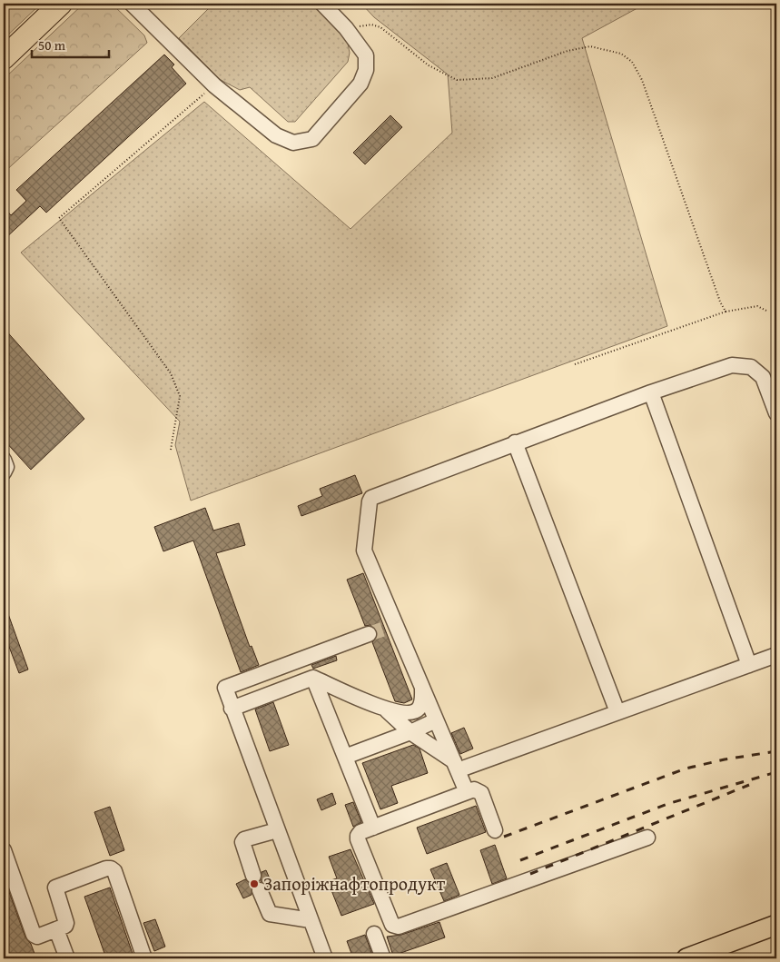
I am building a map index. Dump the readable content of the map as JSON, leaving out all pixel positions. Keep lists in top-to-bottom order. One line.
{"places":["Запоріжнафтопродукт"],"scale_bar":"50 m"}
